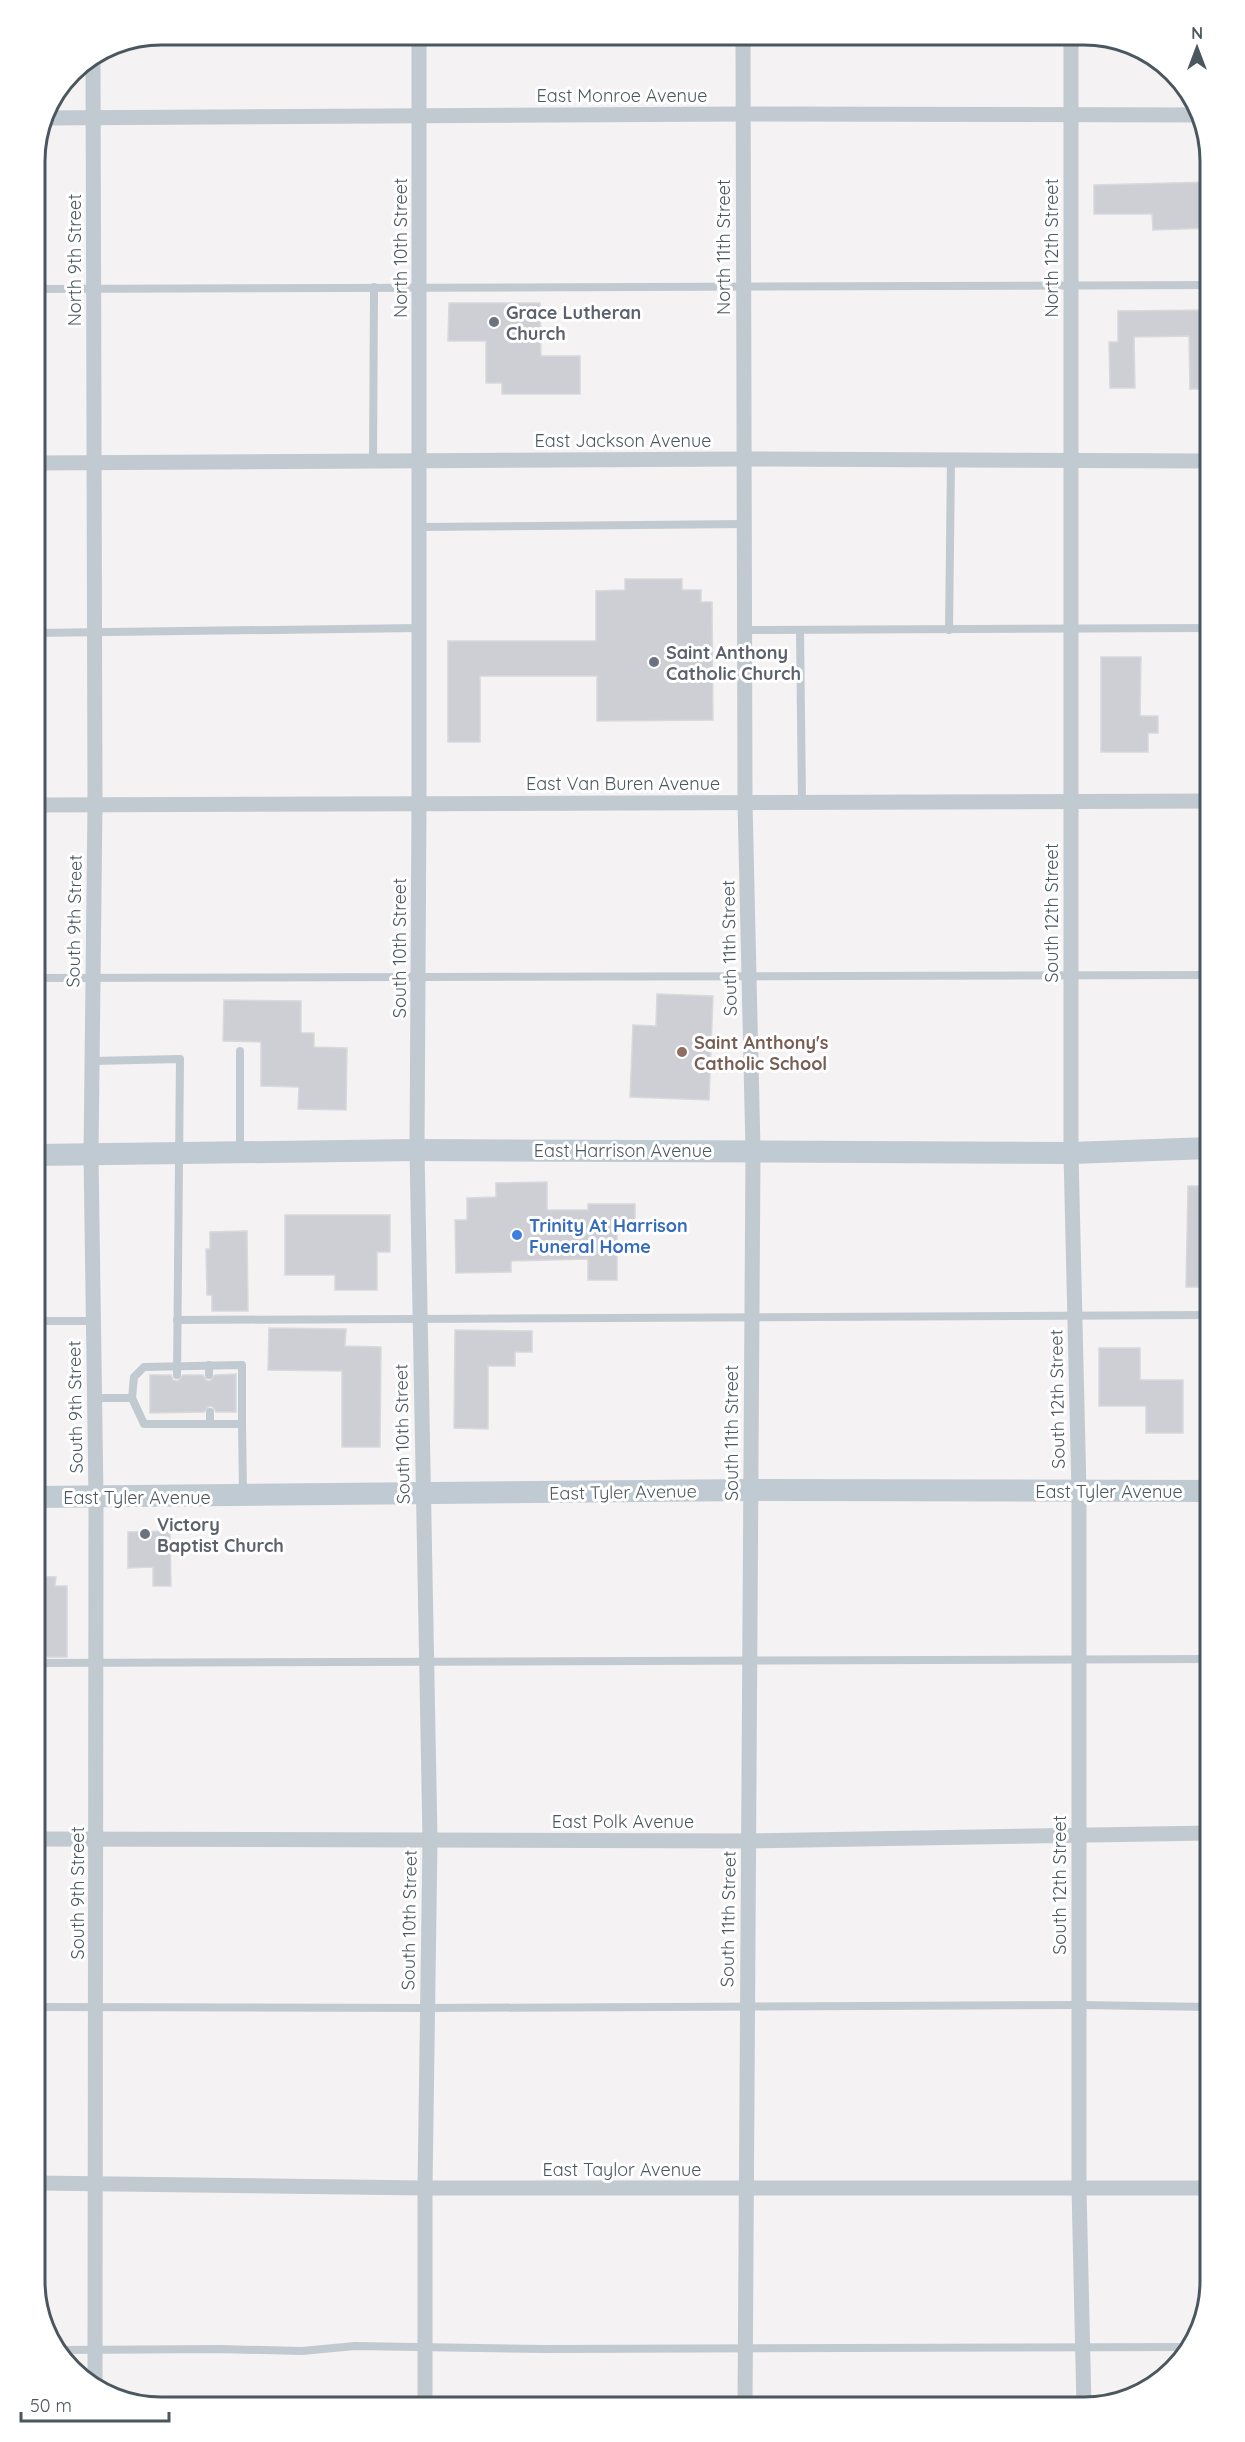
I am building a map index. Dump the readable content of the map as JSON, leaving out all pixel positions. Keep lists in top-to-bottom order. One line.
{"streets":{"main road":["East Harrison Avenue","East Tyler Avenue"],"street":["East Monroe Avenue","North 11th Street","North 10th Street","North 12th Street","North 9th Street","East Jackson Avenue","East Van Buren Avenue","South 12th Street","South 9th Street","South 10th Street","South 11th Street","East Polk Avenue","East Taylor Avenue"]},"crossings":[["East Monroe Avenue","North 11th Street"],["East Monroe Avenue","North 10th Street"],["East Monroe Avenue","North 12th Street"],["East Monroe Avenue","North 9th Street"],["North 11th Street","East Jackson Avenue"],["North 11th Street","South 11th Street"],["North 10th Street","East Jackson Avenue"],["North 10th Street","South 10th Street"],["North 12th Street","East Jackson Avenue"],["North 12th Street","South 12th Street"],["North 9th Street","East Jackson Avenue"],["North 9th Street","South 9th Street"],["East Jackson Avenue","South 12th Street"],["East Jackson Avenue","South 9th Street"],["East Jackson Avenue","South 10th Street"],["East Jackson Avenue","South 11th Street"],["East Van Buren Avenue","South 12th Street"],["East Van Buren Avenue","South 9th Street"],["East Van Buren Avenue","South 10th Street"],["East Van Buren Avenue","South 11th Street"],["South 12th Street","East Harrison Avenue"],["South 12th Street","East Tyler Avenue"],["South 12th Street","East Polk Avenue"],["South 12th Street","East Taylor Avenue"],["South 9th Street","East Harrison Avenue"],["South 9th Street","East Tyler Avenue"],["South 9th Street","East Polk Avenue"],["South 9th Street","East Taylor Avenue"],["South 10th Street","East Harrison Avenue"],["South 10th Street","East Tyler Avenue"],["South 10th Street","East Polk Avenue"],["South 10th Street","East Taylor Avenue"],["South 11th Street","East Harrison Avenue"],["South 11th Street","East Tyler Avenue"],["South 11th Street","East Polk Avenue"],["South 11th Street","East Taylor Avenue"]],"places":["Grace Lutheran Church","Saint Anthony Catholic Church","Saint Anthony's Catholic School","Trinity At Harrison Funeral Home","Victory Baptist Church"],"scale_bar":"50 m","north":"top"}
